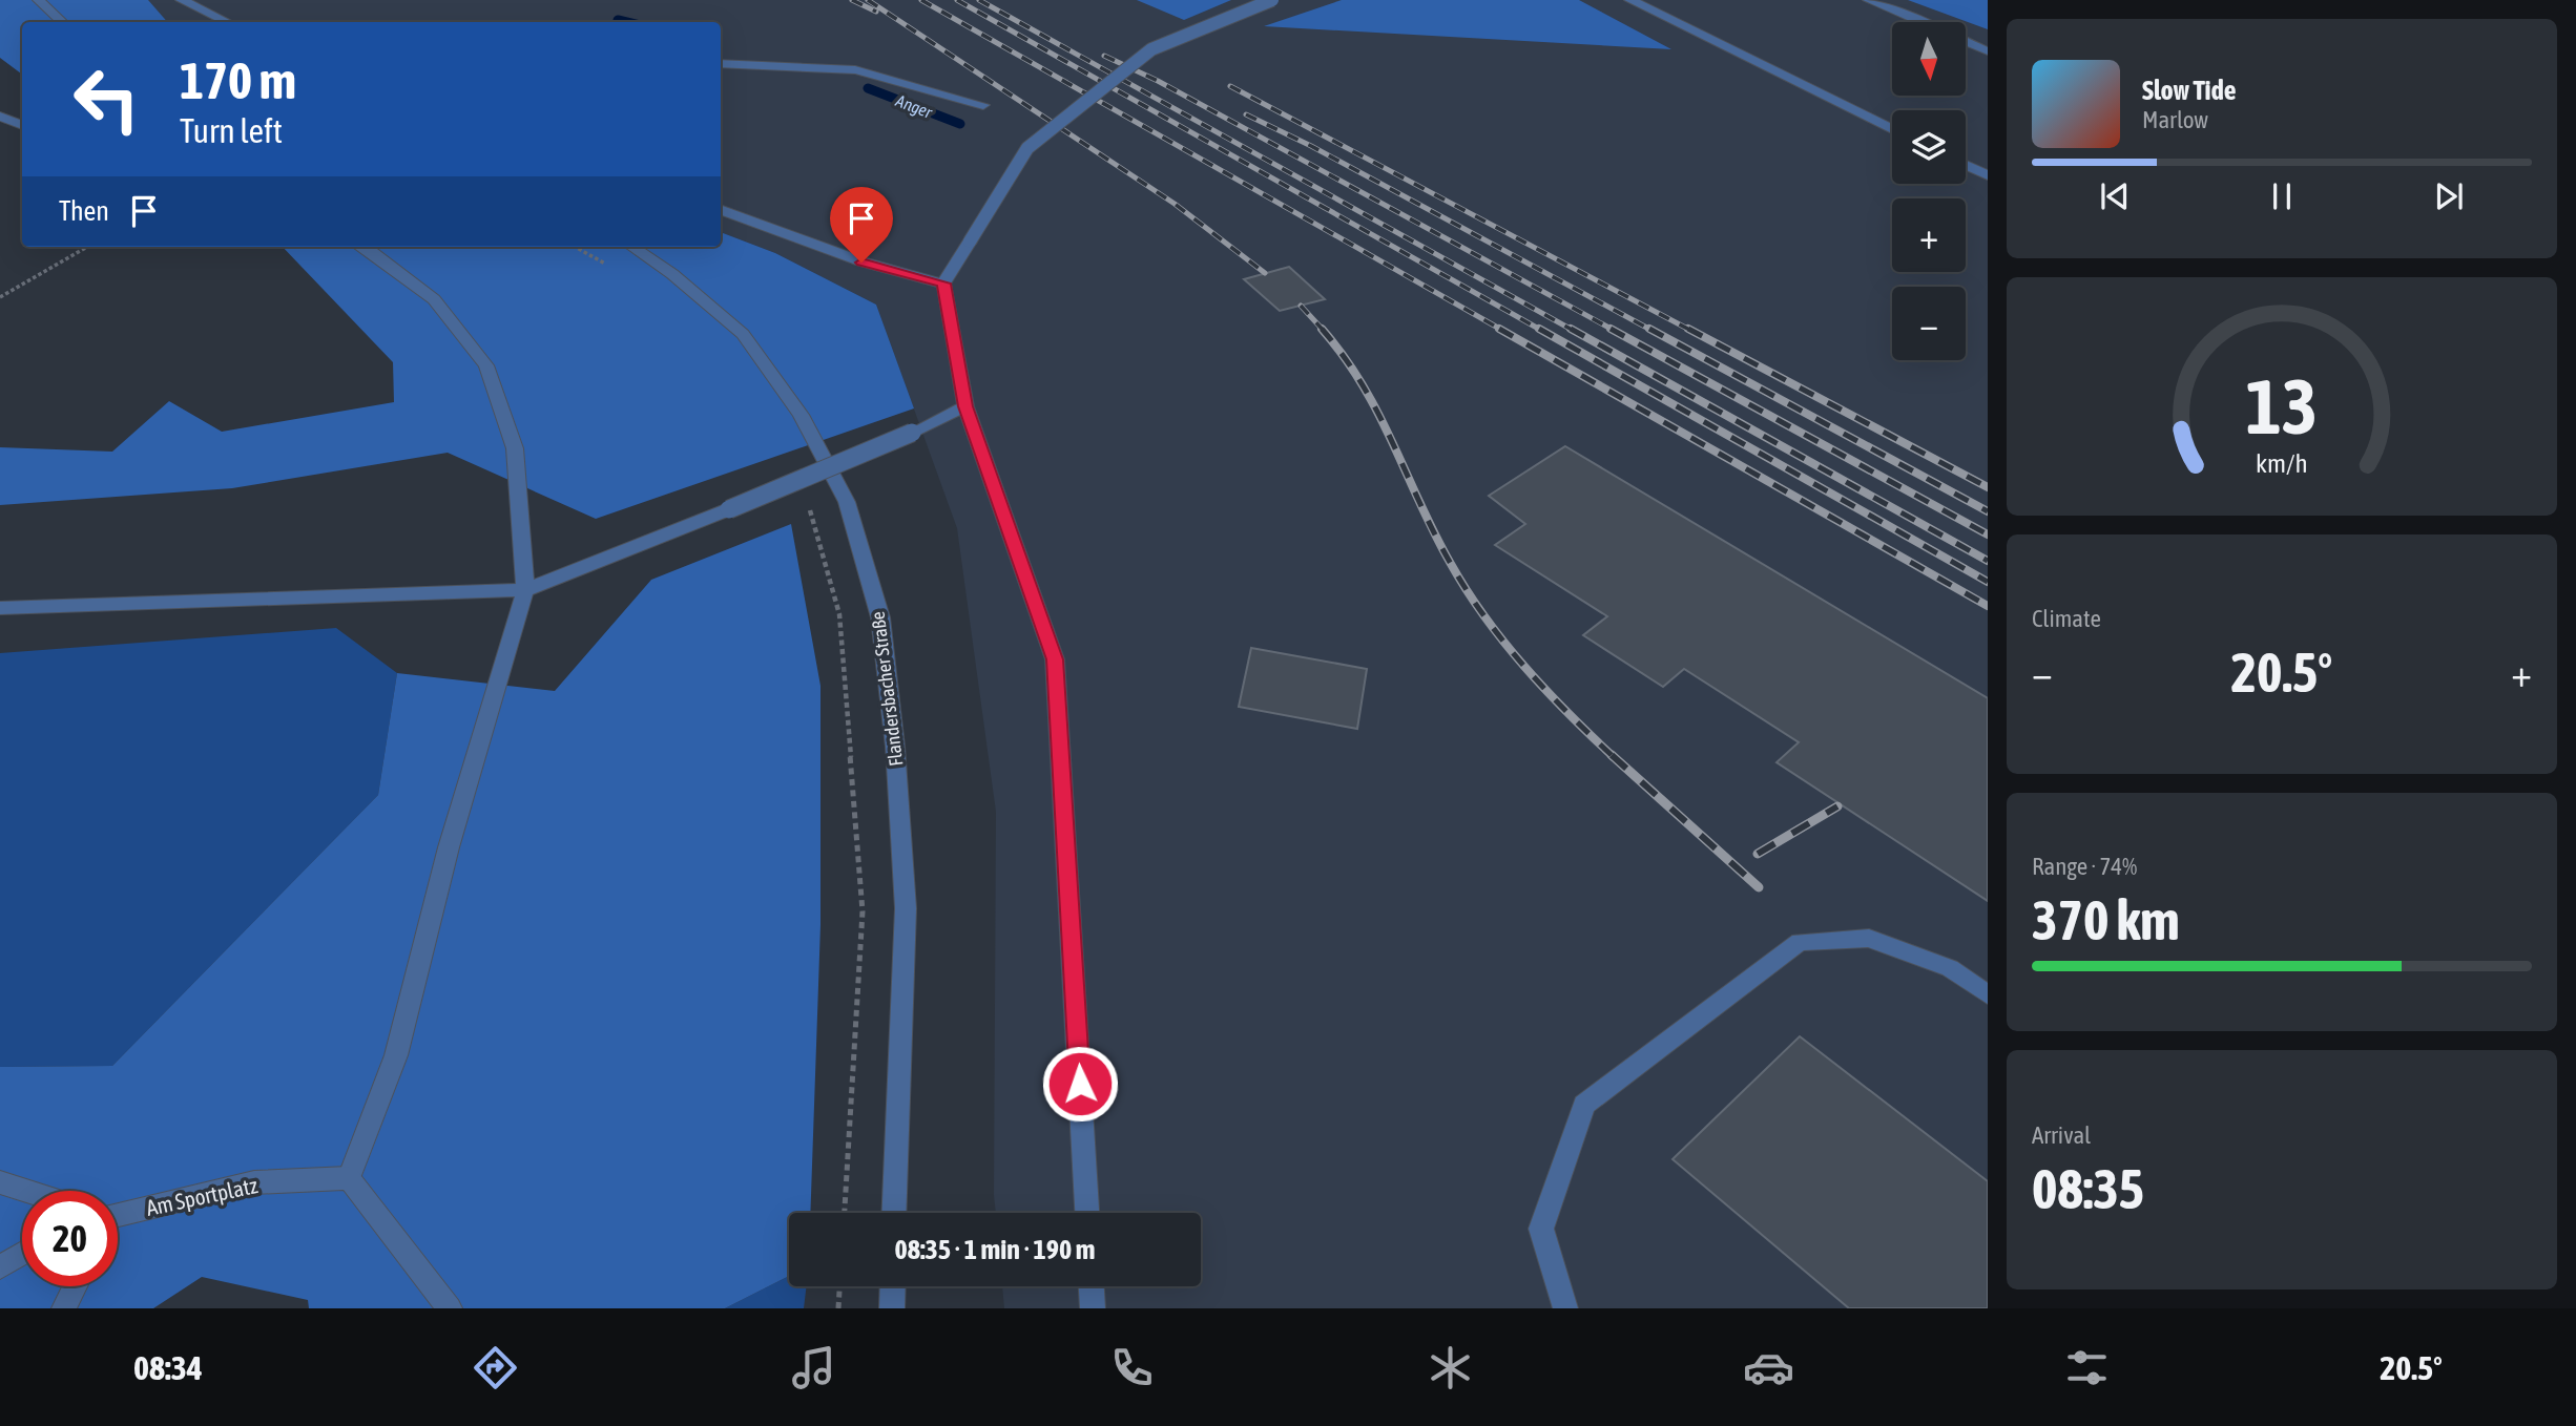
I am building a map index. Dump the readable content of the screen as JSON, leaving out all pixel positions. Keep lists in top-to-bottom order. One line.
{"streets":{"street":["Flandersbacher Straße","Am Sportplatz"]},"water":["Anger"],"north":"bottom","page":{"map_buttons":["+","−"],"turn":["170 m","Turn left"],"song":["Slow Tide","Marlow"],"then":"Then","tile":["Climate",["Range · 74%","370 km"],["Arrival","08:35"]],"heat":["−","20.5°","+"],"limit":"20","trip":"08:35 · 1 min · 190 m","tabs":["08:34","20.5°"],"gauge":["13","km/h"]}}
